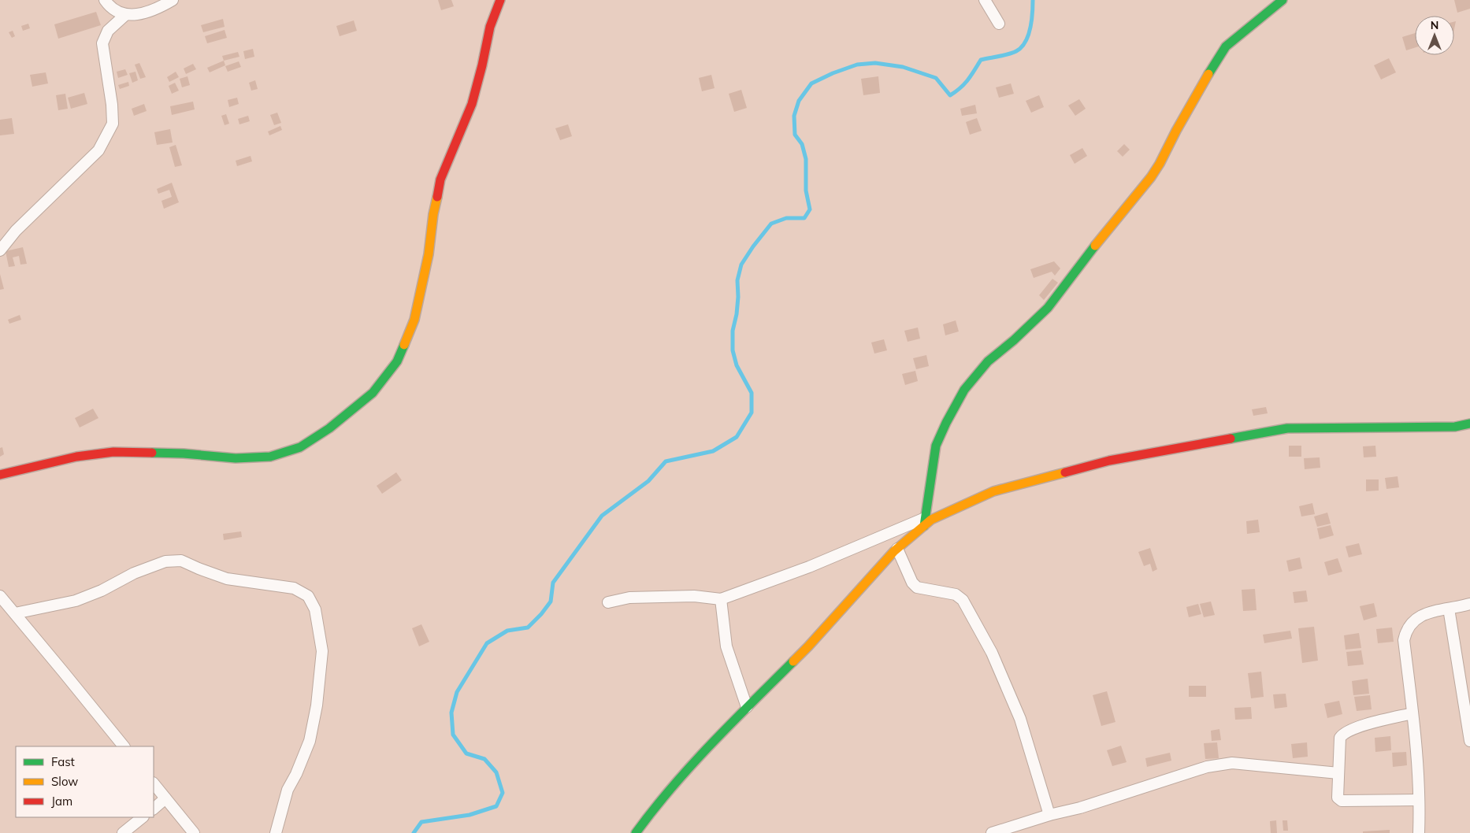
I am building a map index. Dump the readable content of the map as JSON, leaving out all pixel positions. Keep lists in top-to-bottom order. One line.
{"legend":["Fast","Slow","Jam"],"north":"top"}
